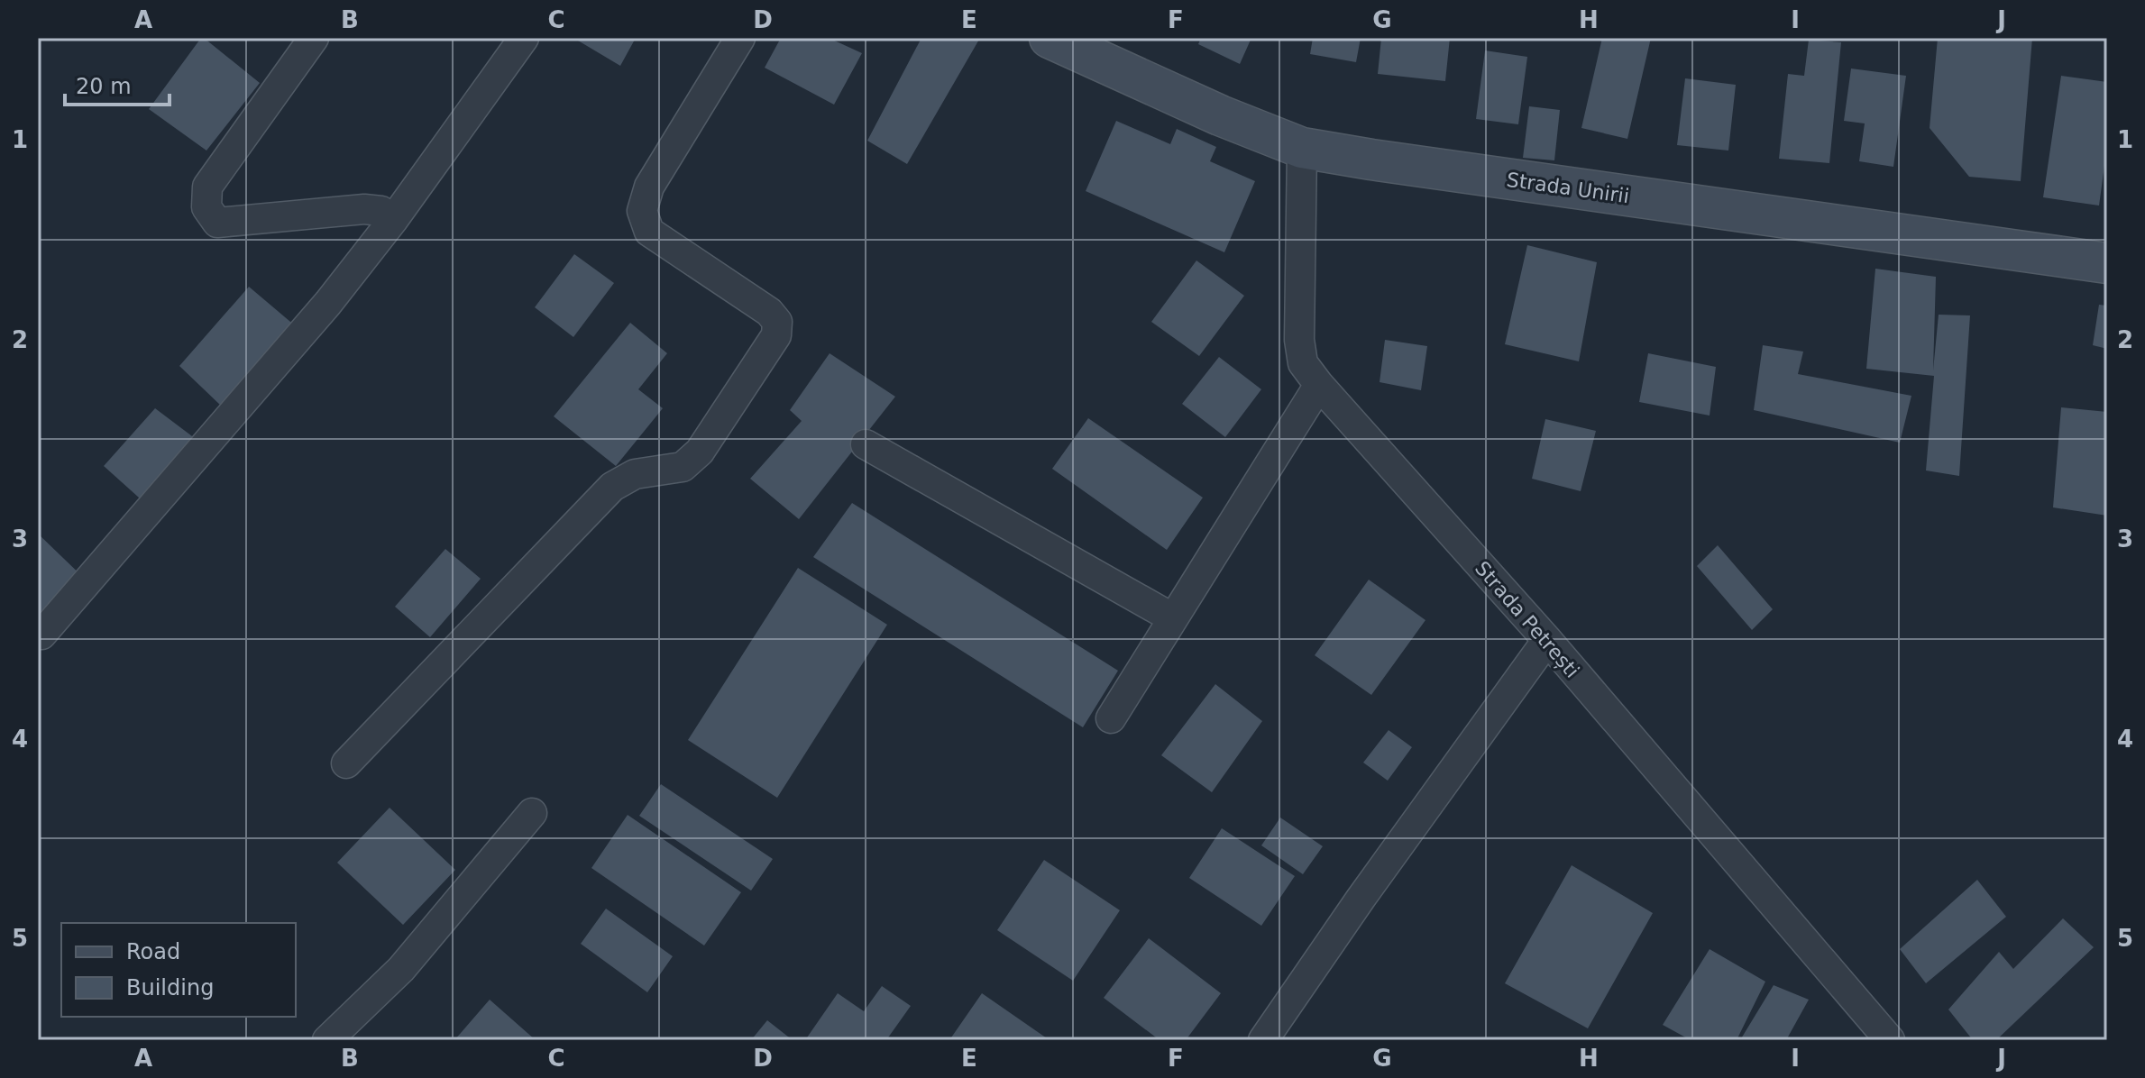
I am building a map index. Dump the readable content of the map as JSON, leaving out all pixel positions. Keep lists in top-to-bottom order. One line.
{"streets":{"main road":["Strada Unirii"],"street":["Strada Petrești"]},"crossings":[["Strada Unirii","Strada Petrești"]],"legend":["Road","Building"],"scale_bar":"20 m","grid":{"columns":["A","B","C","D","E","F","G","H","I","J"],"rows":["1","2","3","4","5"]}}
